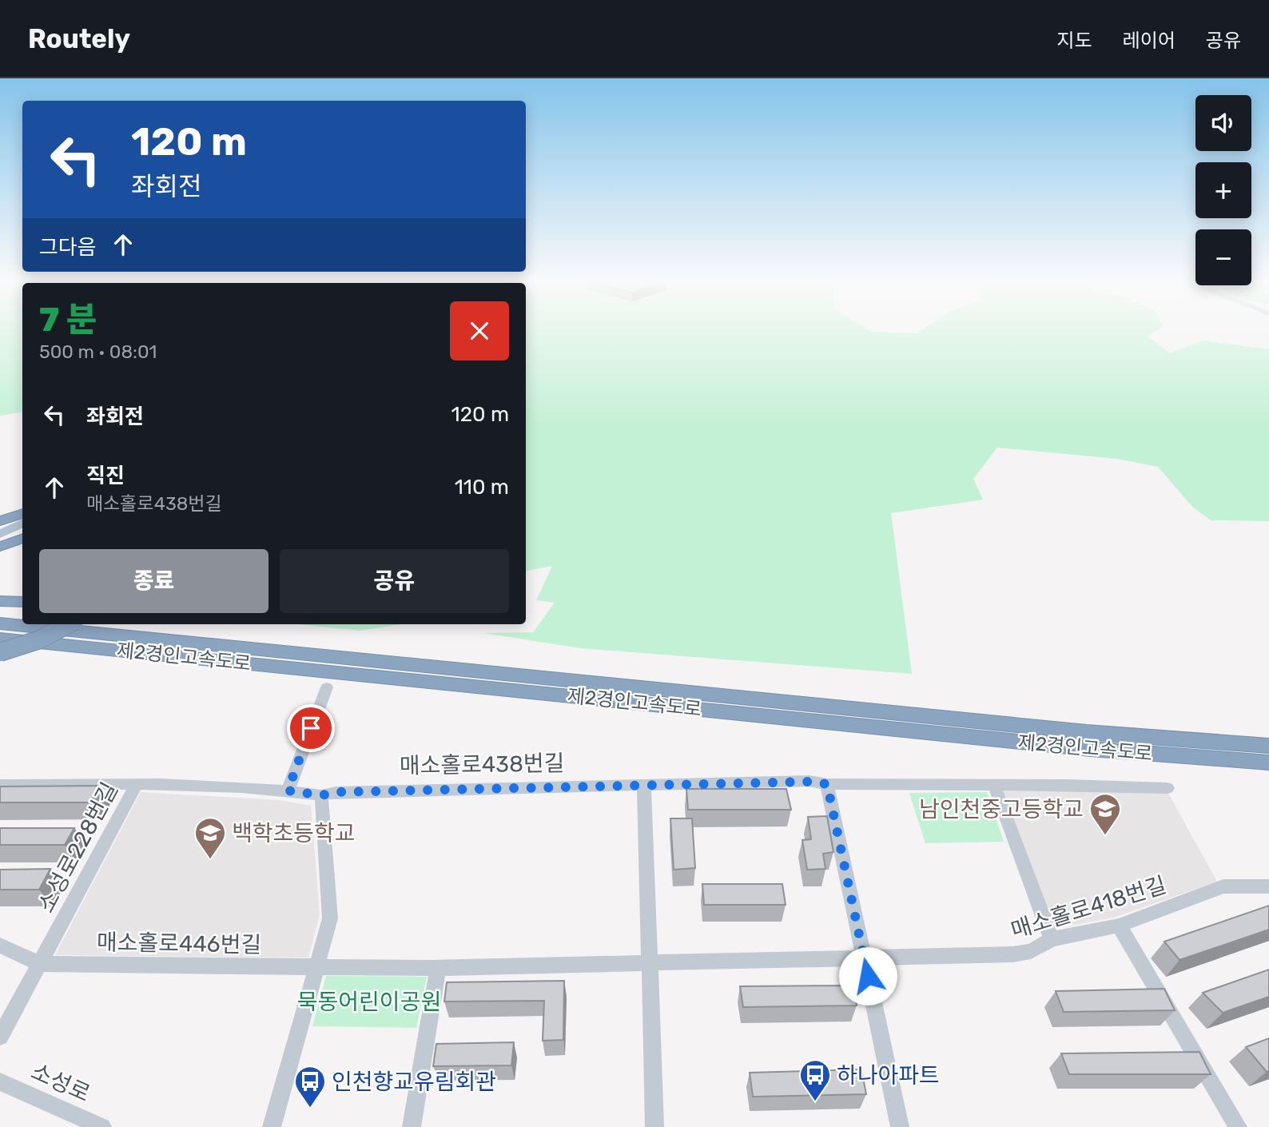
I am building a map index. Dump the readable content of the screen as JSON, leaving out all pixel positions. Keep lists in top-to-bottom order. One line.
{"streets":{"highway":["제2경인고속도로"],"street":["매소홀로438번길","소성로228번길","매소홀로418번길","매소홀로446번길","소성로"]},"crossings":[["소성로228번길","매소홀로446번길"],["매소홀로418번길","매소홀로446번길"]],"parks":["묵동어린이공원"],"places":{"school or university":["남인천중고등학교","백학초등학교"],"bus stop":["하나아파트","인천향교유림회관"]},"page":{"header":"Routely","nav":["지도","레이어","공유"],"map_buttons":["+","−"],"turn":["120 m","좌회전"],"then":"그다음","heading":["7 분","500 m · 08:01"],"list":[{"name":"좌회전","value":"120 m"},{"name":"직진","note":"매소홀로438번길","value":"110 m"}],"buttons":["종료","공유"]}}
